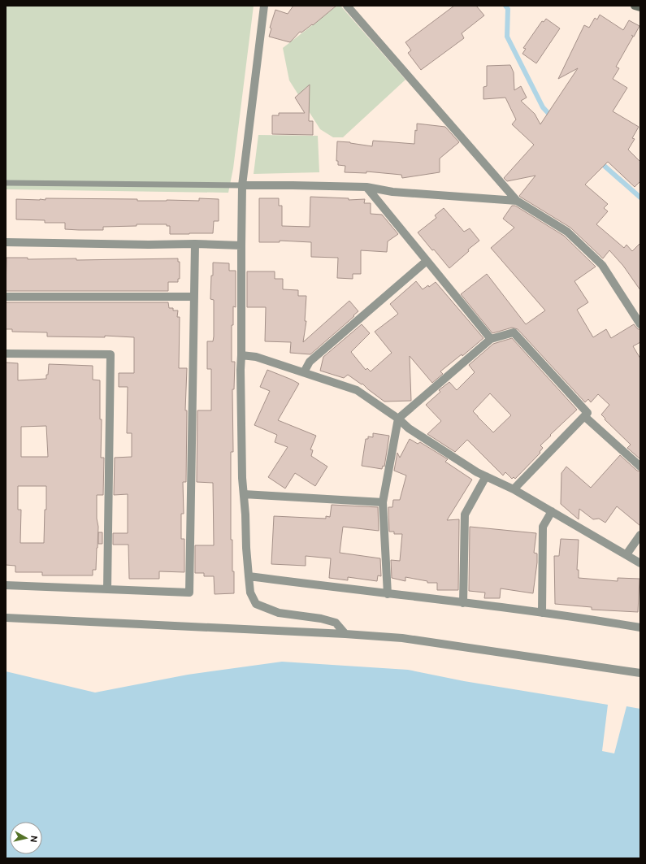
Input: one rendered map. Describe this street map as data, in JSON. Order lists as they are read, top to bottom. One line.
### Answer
{"north":"right"}
